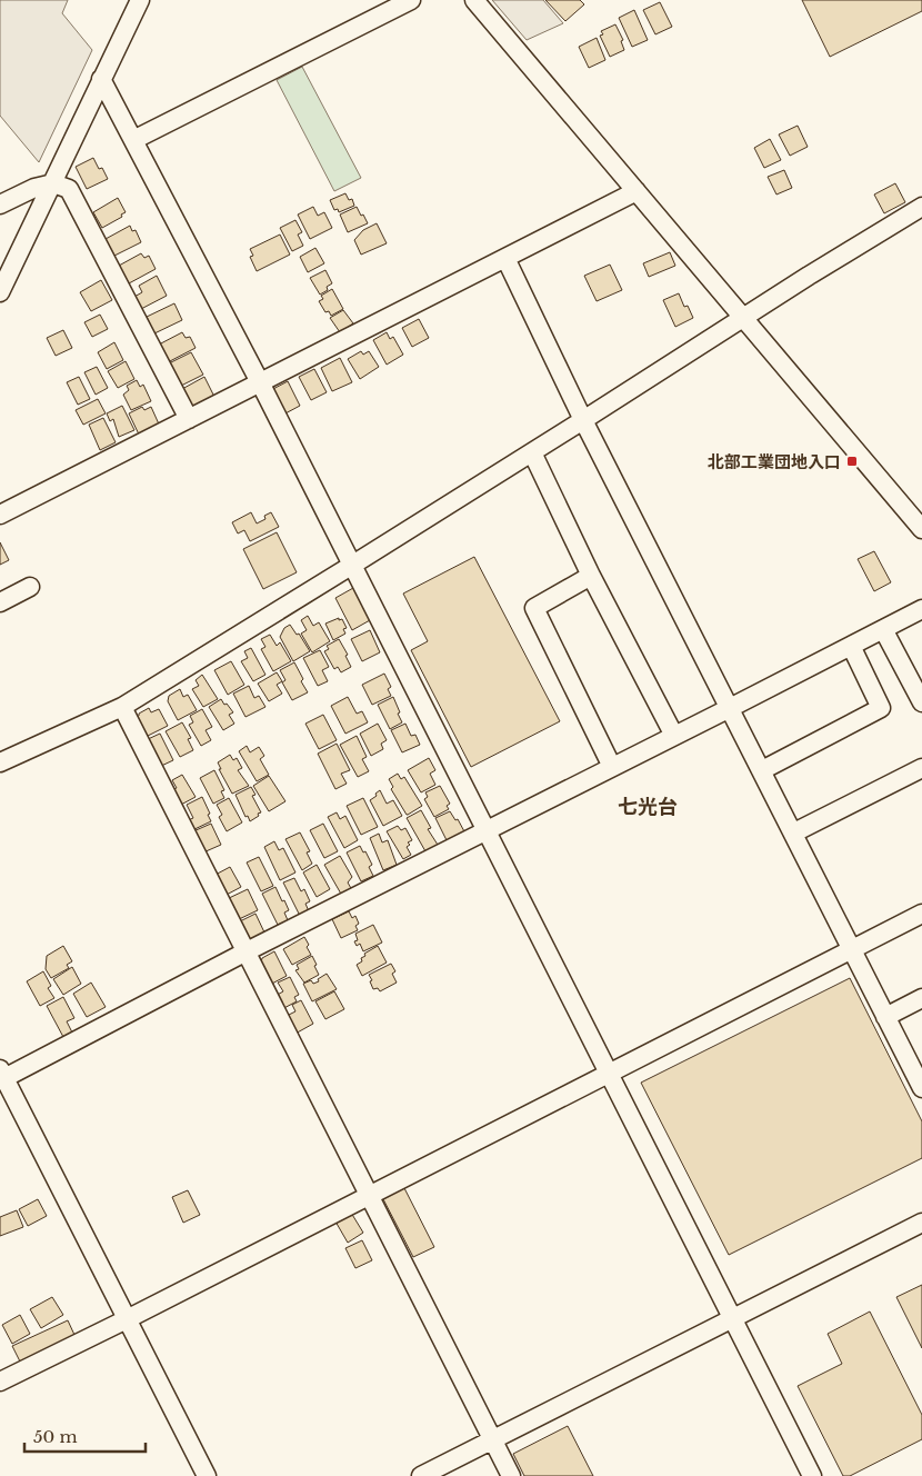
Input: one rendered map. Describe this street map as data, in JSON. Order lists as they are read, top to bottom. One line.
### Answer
{"districts":["七光台"],"places":{"transit":["北部工業団地入口"]},"scale_bar":"50 m"}
